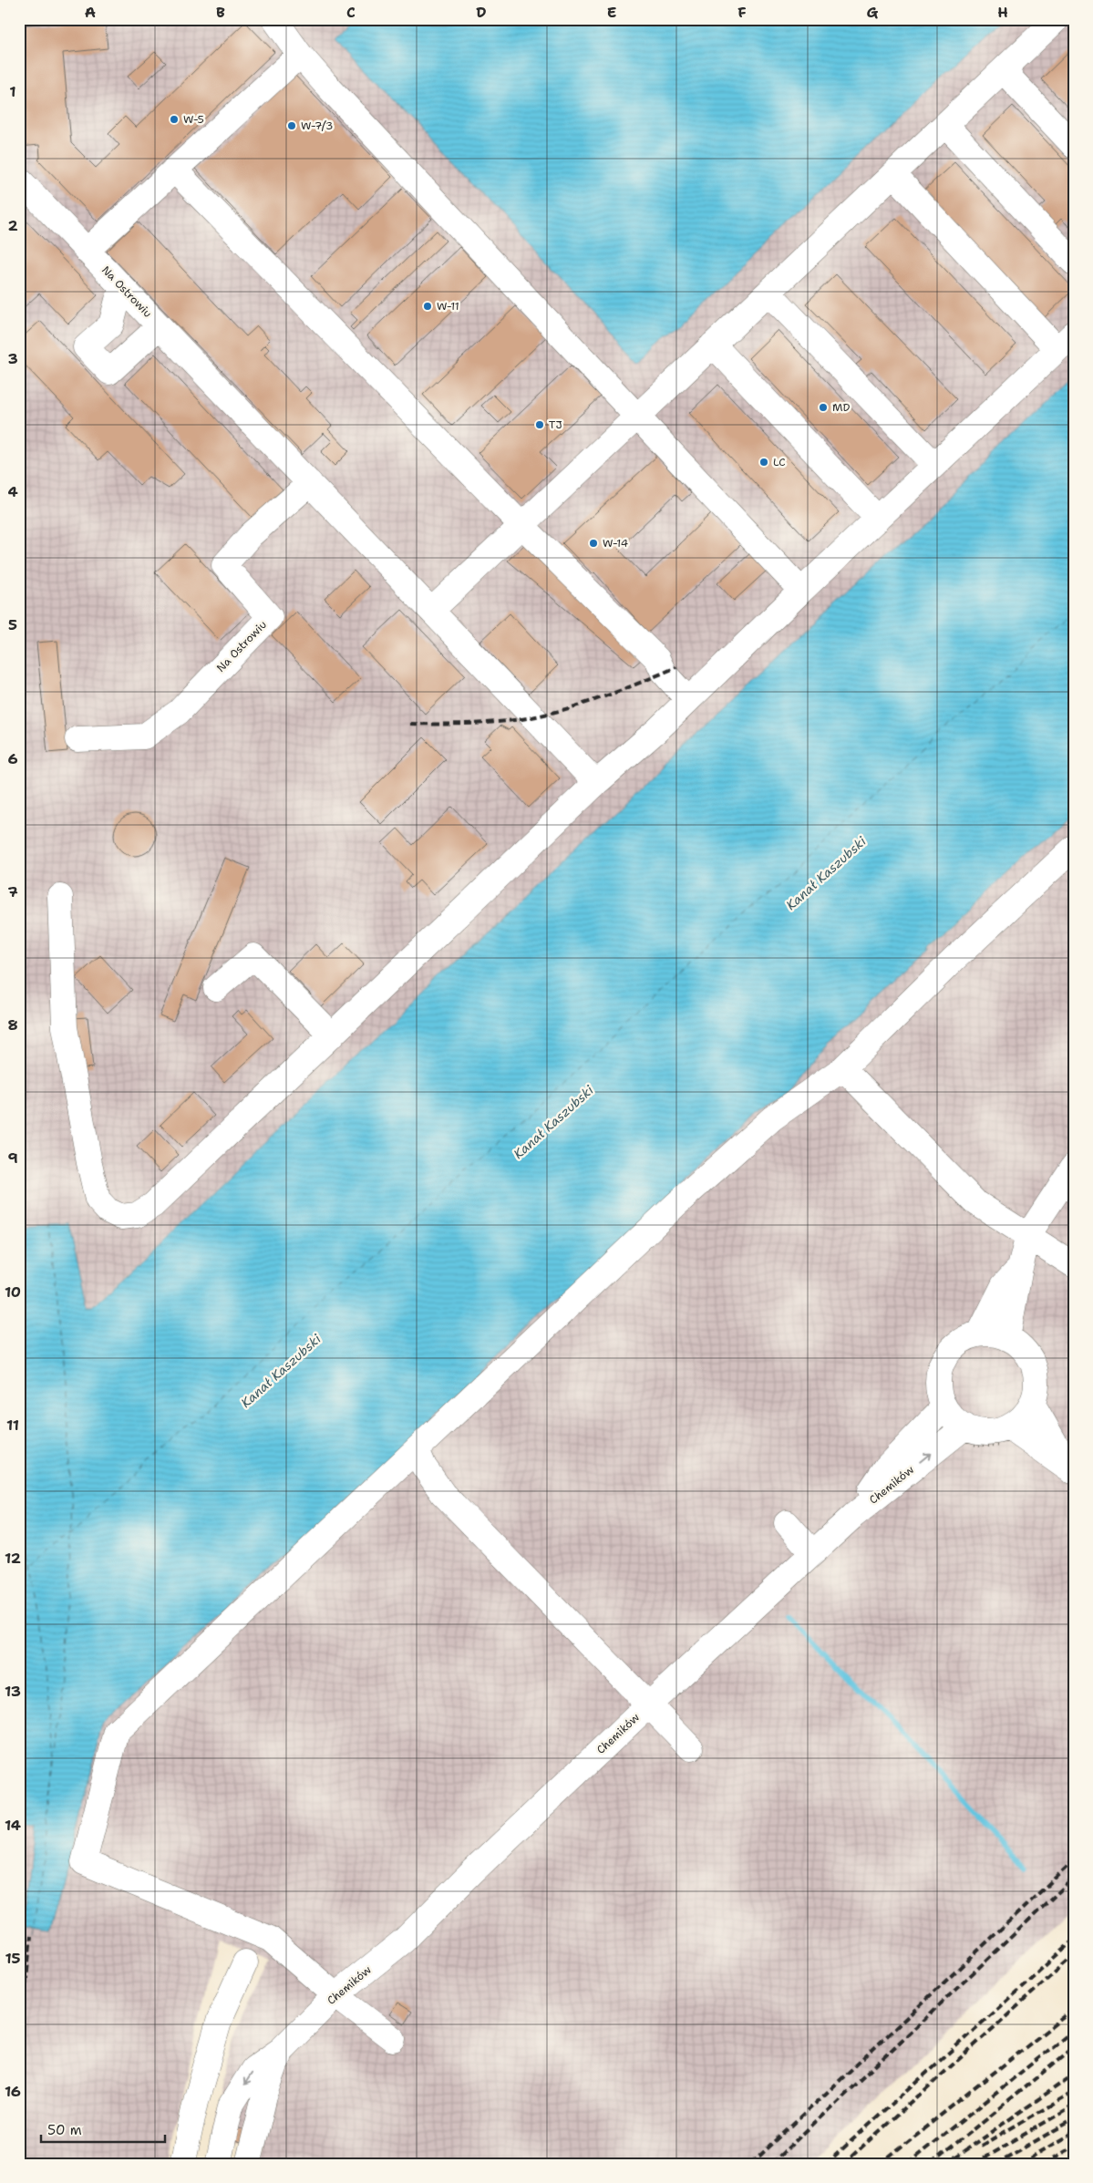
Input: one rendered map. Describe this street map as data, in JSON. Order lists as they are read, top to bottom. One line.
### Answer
{"streets":{"lane":["Na Ostrowiu","Chemików"]},"water":["Kanał Kaszubski"],"places":["W-5","W-7/3","W-11","MD","TJ","LC","W-14"],"scale_bar":"50 m","grid":{"columns":["A","B","C","D","E","F","G","H"],"rows":["1","2","3","4","5","6","7","8","9","10","11","12","13","14","15","16"]}}
